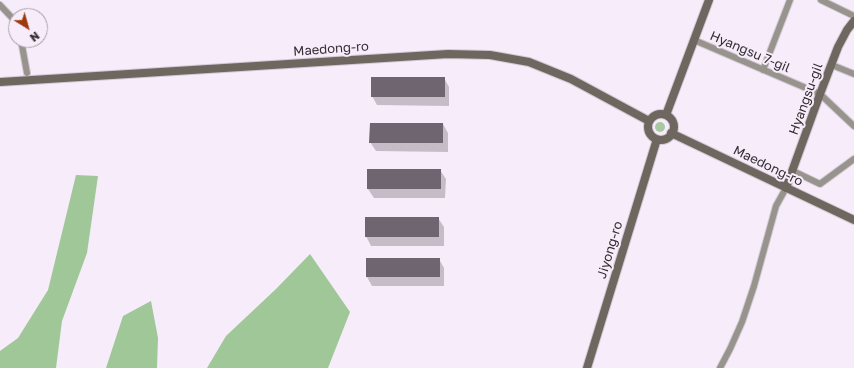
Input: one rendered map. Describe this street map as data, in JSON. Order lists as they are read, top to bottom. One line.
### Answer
{"streets":{"street":["Maedong-ro","Hyangsu 7-gil","Hyangsu-gil","Jiyong-ro"]},"crossings":[["Maedong-ro","Hyangsu-gil"],["Maedong-ro","Jiyong-ro"],["Hyangsu 7-gil","Hyangsu-gil"]],"north":"bottom right"}
